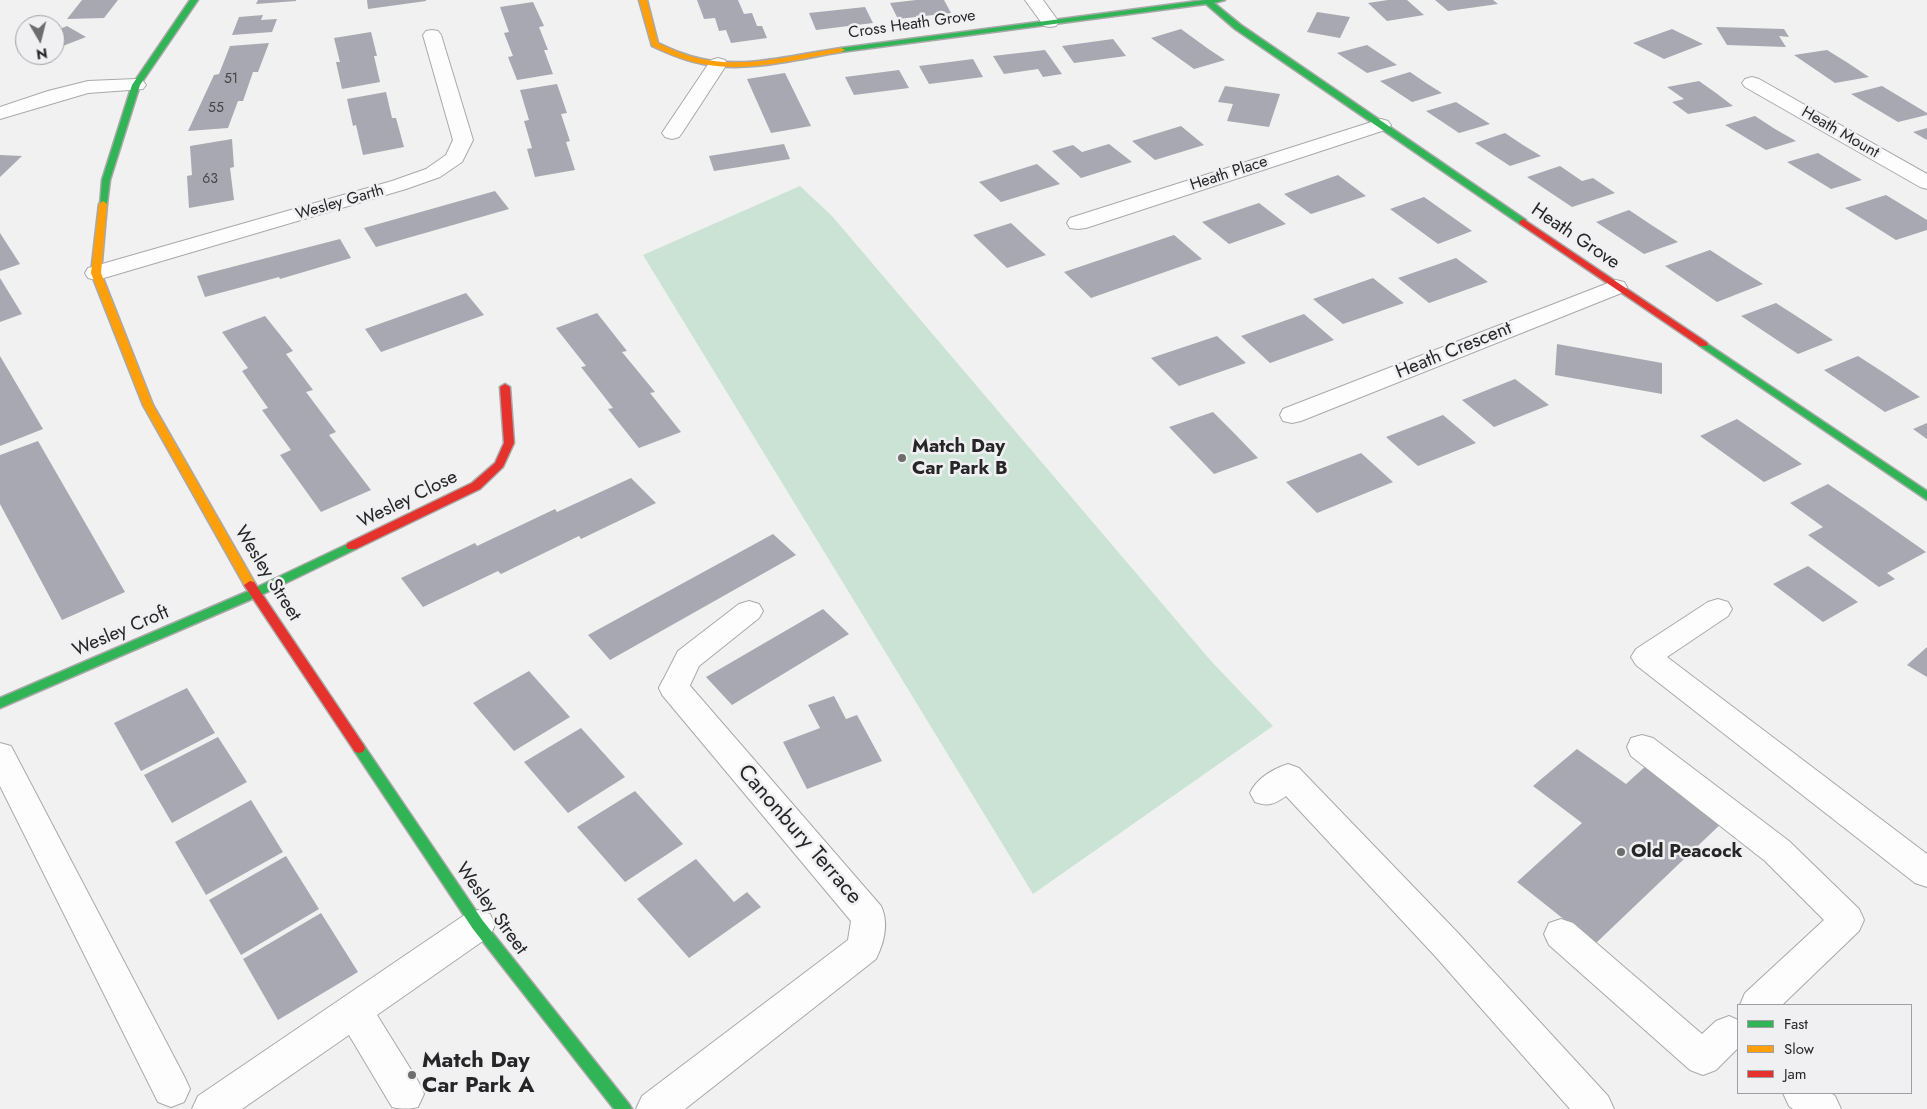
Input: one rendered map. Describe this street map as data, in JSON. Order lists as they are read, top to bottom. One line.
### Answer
{"streets":{"street":["Cross Heath Grove","Heath Mount","Heath Place","Wesley Garth","Heath Grove","Heath Crescent","Wesley Close","Wesley Street","Wesley Croft","Canonbury Terrace"]},"crossings":[["Cross Heath Grove","Heath Grove"],["Heath Place","Heath Grove"],["Wesley Garth","Wesley Street"],["Heath Grove","Heath Crescent"],["Wesley Close","Wesley Street"],["Wesley Close","Wesley Croft"],["Wesley Street","Wesley Croft"]],"places":["Match Day Car Park B","Old Peacock","Match Day Car Park A"],"house_numbers":["51","55","63"],"legend":["Fast","Slow","Jam"],"north":"bottom"}
